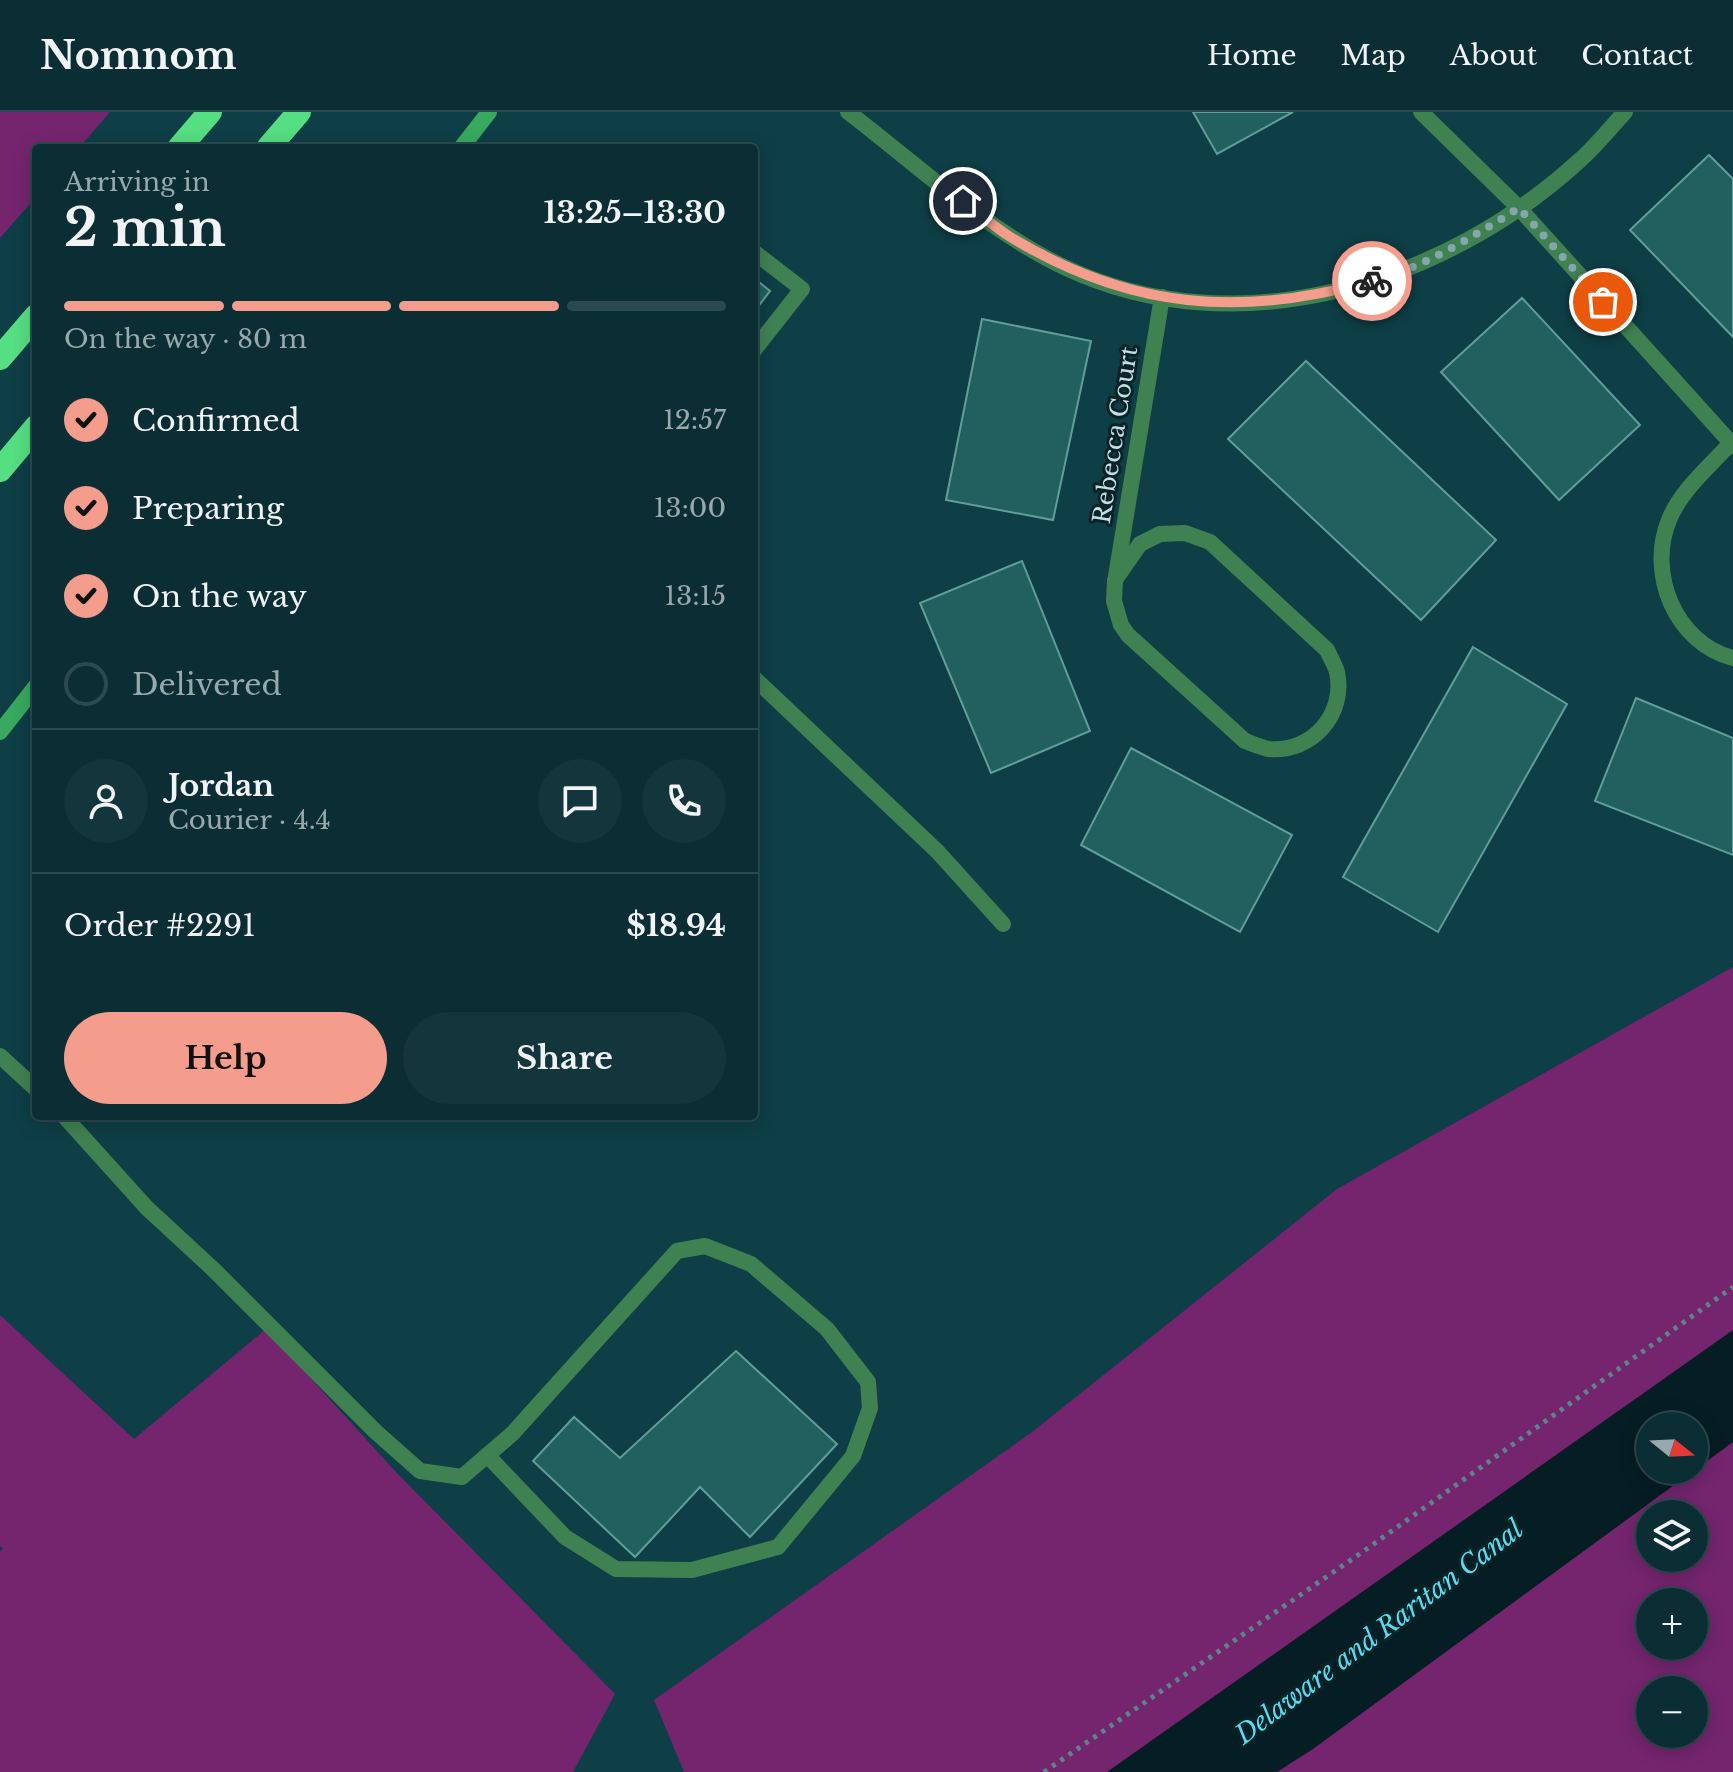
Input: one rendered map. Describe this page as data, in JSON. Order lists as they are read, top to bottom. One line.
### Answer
{"streets":{"street":["Rebecca Court"]},"water":["Delaware and Raritan Canal"],"north":"right","page":{"header":"Nomnom","nav":["Home","Map","About","Contact"],"heading":["2 min","Arriving in","13:25–13:30"],"panel":["Jordan","Courier · 4.4","Order #2291","$18.94"],"bar":"On the way · 80 m","list":[["Confirmed","12:57"],["Preparing","13:00"],["On the way","13:15"],"Delivered"],"buttons":["Help","Share"],"map_buttons":["+","−"]}}
